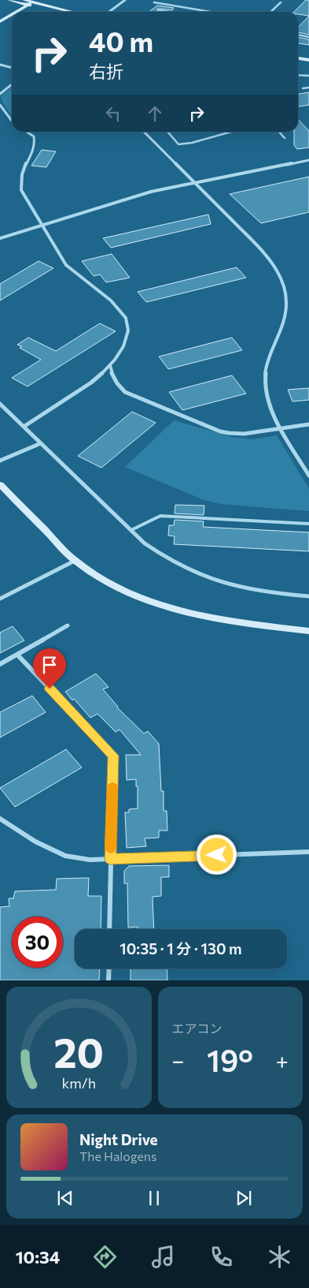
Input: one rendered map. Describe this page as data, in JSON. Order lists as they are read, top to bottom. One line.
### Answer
{"page":{"turn":["40 m","右折"],"limit":"30","trip":"10:35 · 1 分 · 130 m","tile":"エアコン","heat":["−","19°","+"],"song":["Night Drive","The Halogens"],"tabs":"10:34","gauge":["20","km/h"]}}
